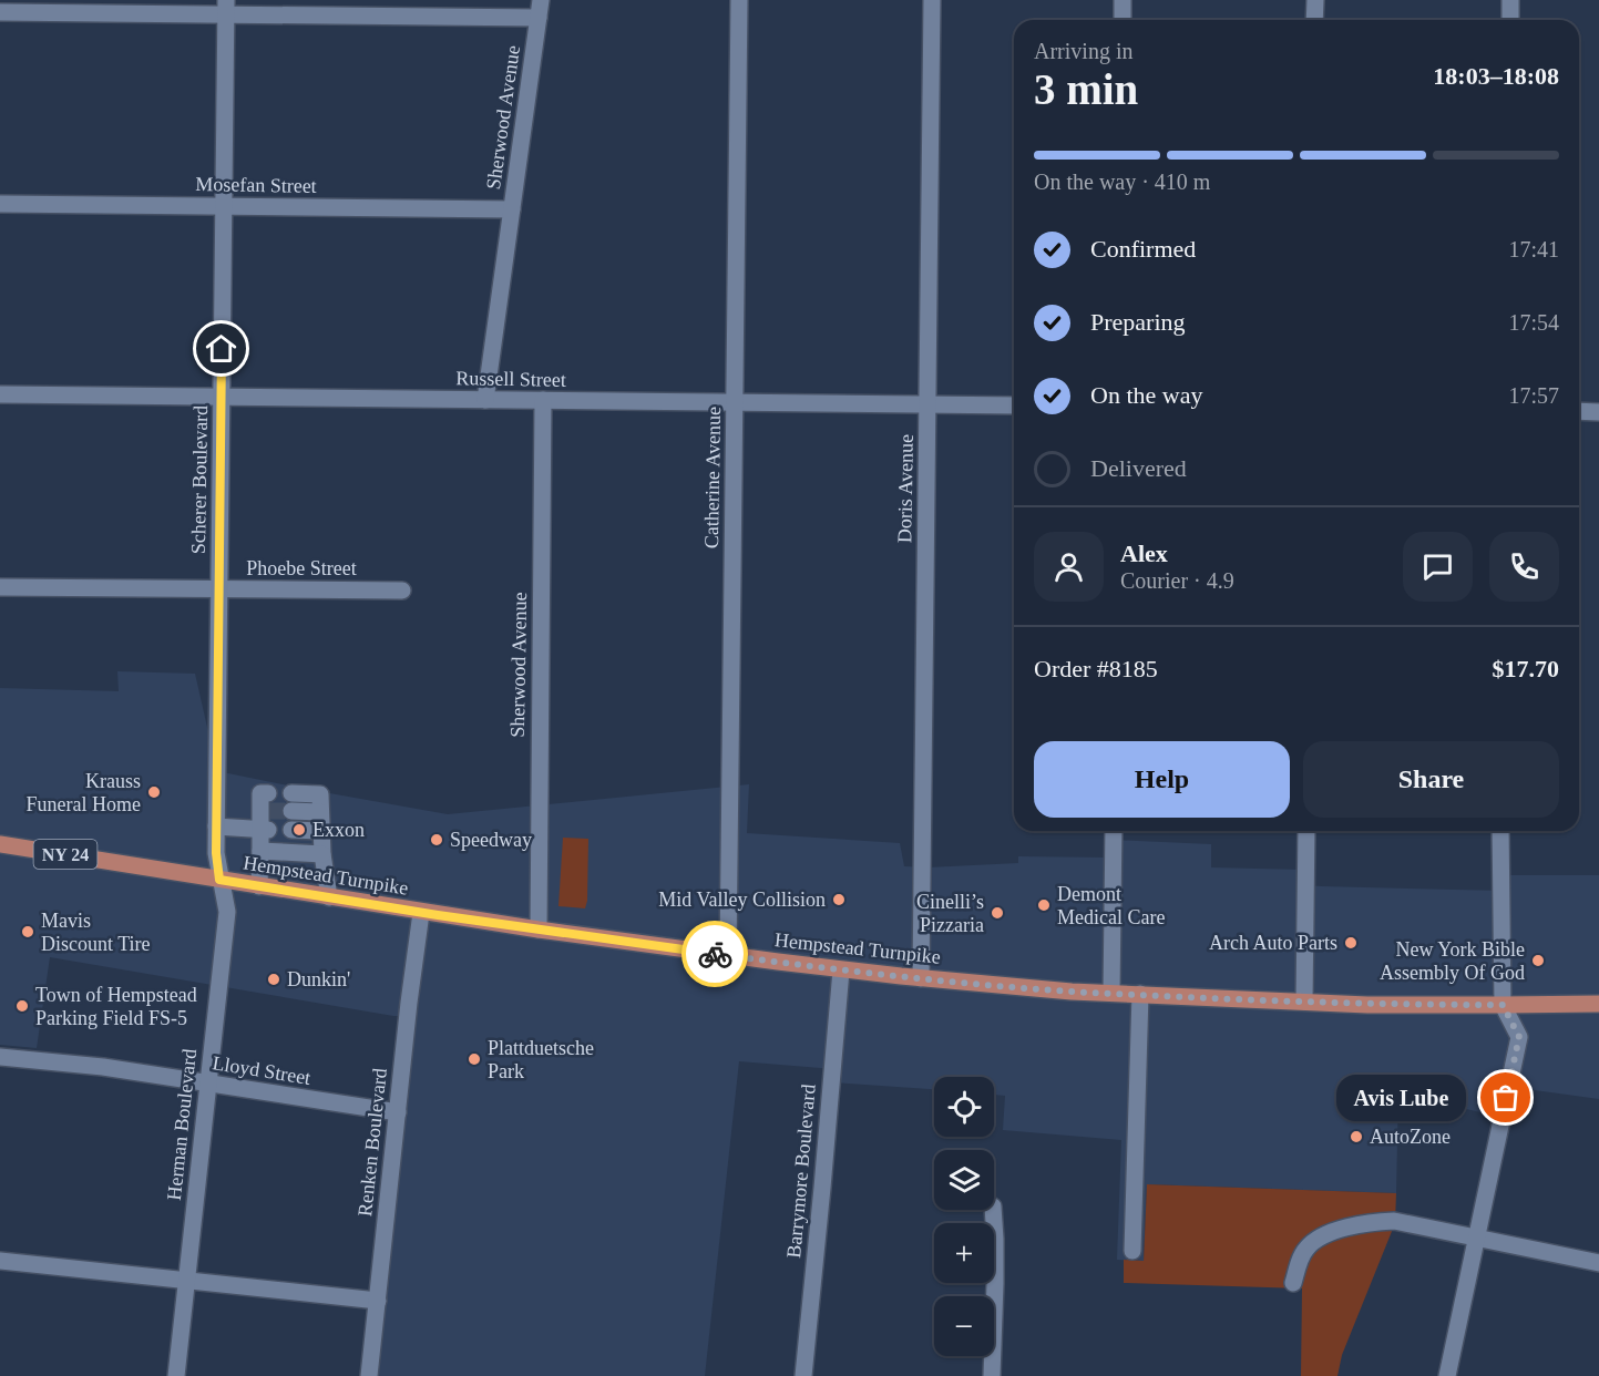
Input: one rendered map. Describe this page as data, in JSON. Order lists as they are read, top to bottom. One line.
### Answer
{"streets":{"main road":["NY 24","Hempstead Turnpike"],"street":["Sherwood Avenue","Mosefan Street","Russell Street","Catherine Avenue","Scherer Boulevard","Doris Avenue","Phoebe Street","Lloyd Street","Herman Boulevard","Renken Boulevard","Barrymore Boulevard"]},"crossings":[["Sherwood Avenue","Mosefan Street"],["Sherwood Avenue","Russell Street"],["Sherwood Avenue","Hempstead Turnpike"],["Mosefan Street","Scherer Boulevard"],["Russell Street","Catherine Avenue"],["Russell Street","Scherer Boulevard"],["Russell Street","Doris Avenue"],["Catherine Avenue","Hempstead Turnpike"],["Scherer Boulevard","Phoebe Street"],["Scherer Boulevard","Hempstead Turnpike"],["Scherer Boulevard","Herman Boulevard"],["Doris Avenue","Hempstead Turnpike"],["Hempstead Turnpike","Herman Boulevard"],["Hempstead Turnpike","Renken Boulevard"],["Hempstead Turnpike","Barrymore Boulevard"],["Lloyd Street","Herman Boulevard"],["Lloyd Street","Renken Boulevard"]],"places":["Krauss Funeral Home","Exxon","Speedway","Mid Valley Collision","Demont Medical Care","Cinelli’s Pizzaria","Mavis Discount Tire","Arch Auto Parts","New York Bible Assembly Of God","Dunkin'","Town of Hempstead Parking Field FS-5","Plattduetsche Park","Avis Lube","AutoZone"],"page":{"heading":["3 min","Arriving in","18:03–18:08"],"panel":["Alex","Courier · 4.9","Order #8185","$17.70"],"bar":"On the way · 410 m","list":[["Confirmed","17:41"],["Preparing","17:54"],["On the way","17:57"],"Delivered"],"buttons":["Help","Share"],"bubble":"Avis Lube","map_buttons":["+","−"]}}
